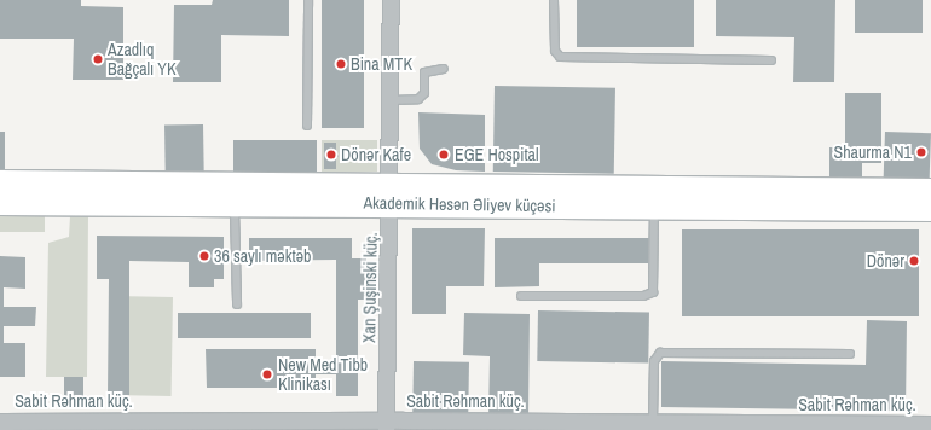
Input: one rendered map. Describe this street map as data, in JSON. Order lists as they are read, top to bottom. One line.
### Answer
{"streets":{"main road":["Akademik Həsən Əliyev küçəsi"],"street":["Xan Şuşinski küç.","Sabit Rəhman küç."]},"crossings":[["Akademik Həsən Əliyev küçəsi","Xan Şuşinski küç."],["Xan Şuşinski küç.","Sabit Rəhman küç."]],"places":["Azadlıq Bağçalı YK","Bina MTK","Shaurma N1","Dönər Kafe","EGE Hospital","36 saylı məktəb","Dönər","New Med Tibb Klinikası"]}
